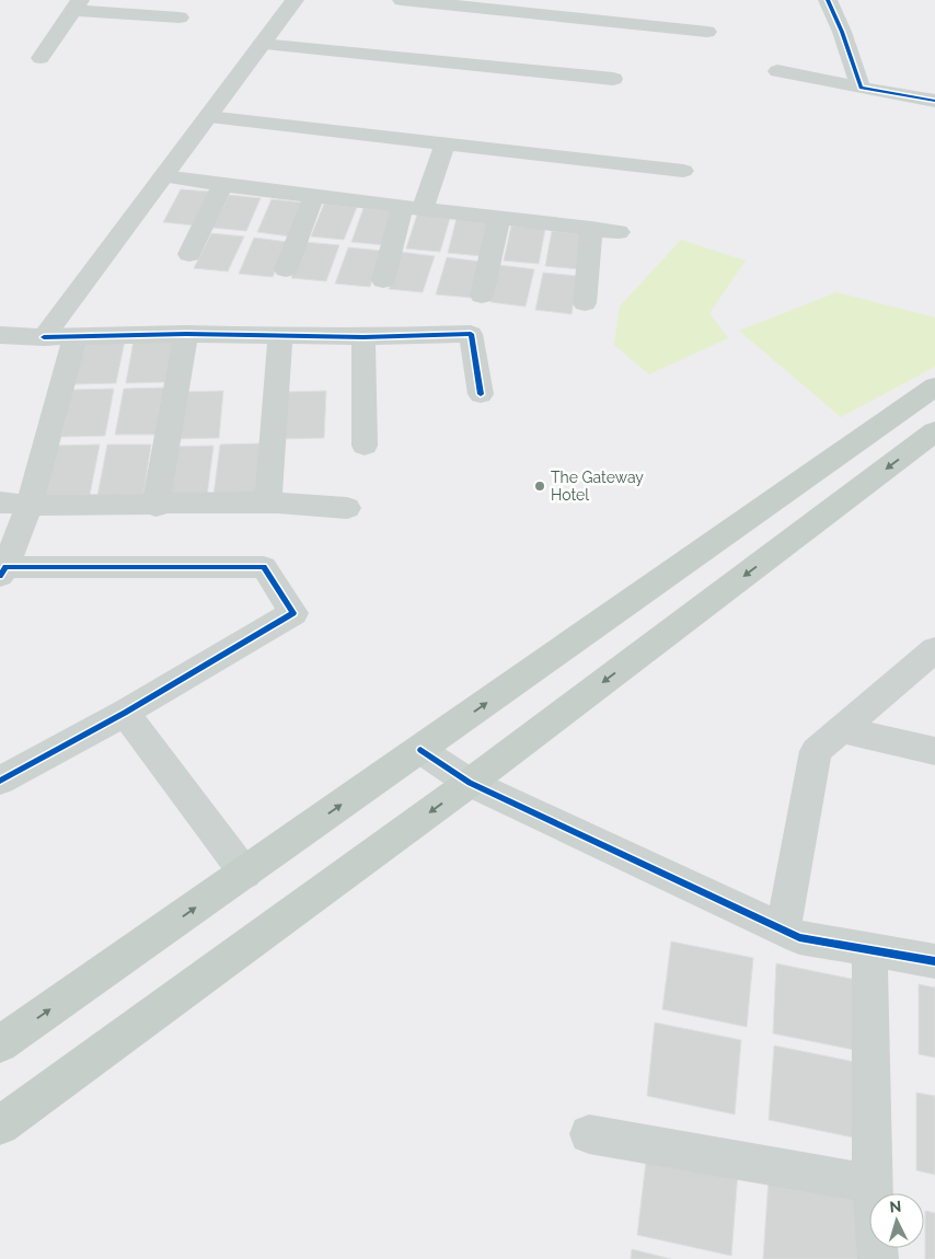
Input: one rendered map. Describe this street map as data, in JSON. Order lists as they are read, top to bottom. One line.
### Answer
{"places":["The Gateway Hotel"],"north":"top"}
